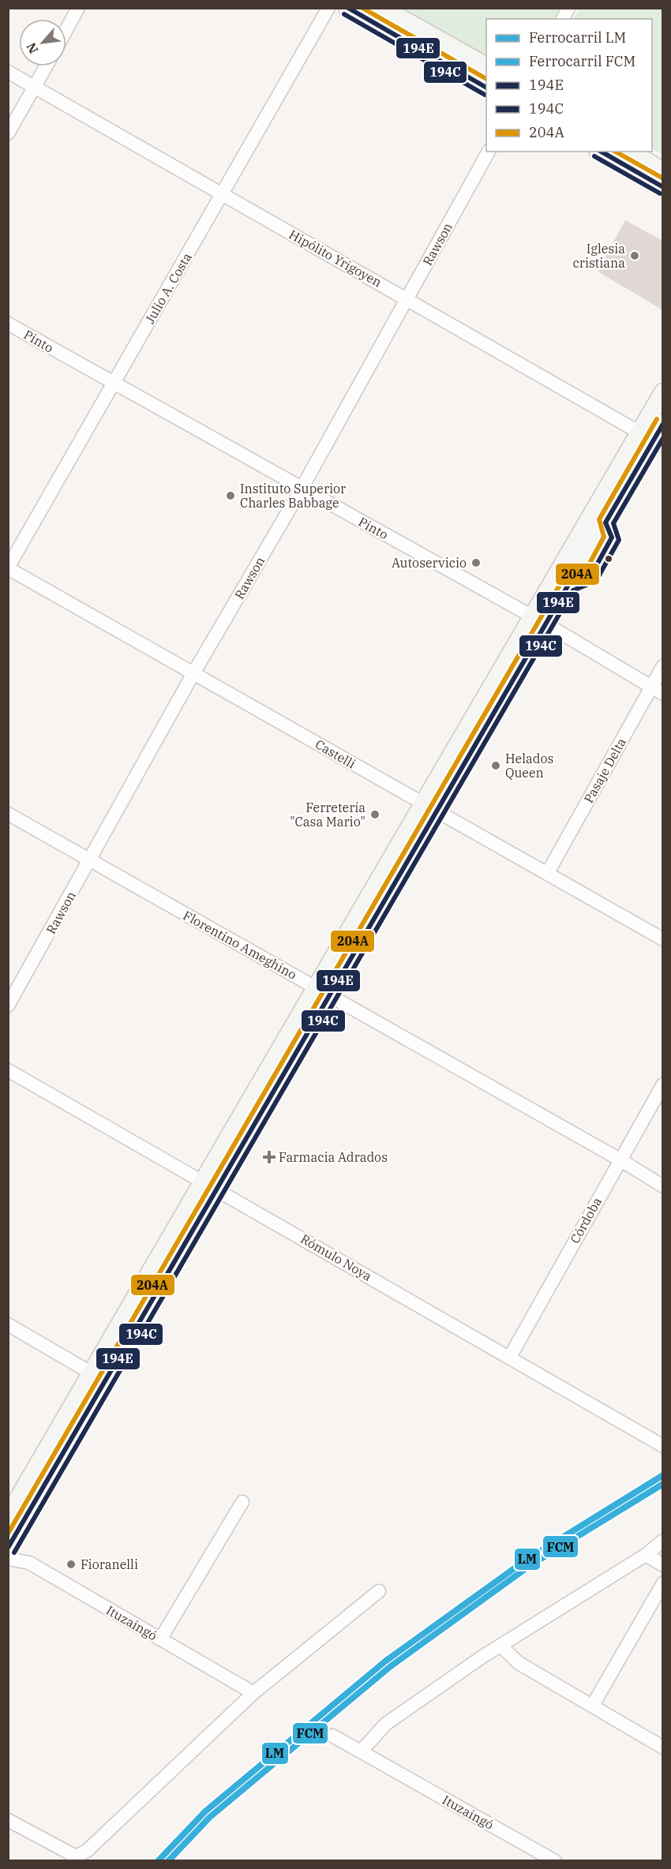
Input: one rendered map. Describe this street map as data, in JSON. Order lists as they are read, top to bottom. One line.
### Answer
{"streets":{"street":["Rawson","Hipólito Yrigoyen","Julio A. Costa","Pinto","Castelli","Pasaje Delta","Florentino Ameghino","Córdoba","Rómulo Noya","Ituzaingó"]},"crossings":[["Rawson","Hipólito Yrigoyen"],["Rawson","Pinto"],["Rawson","Castelli"],["Rawson","Florentino Ameghino"],["Hipólito Yrigoyen","Julio A. Costa"],["Julio A. Costa","Pinto"],["Julio A. Costa","Castelli"],["Pinto","Pasaje Delta"],["Castelli","Pasaje Delta"],["Florentino Ameghino","Córdoba"],["Córdoba","Rómulo Noya"]],"places":{"other":["Iglesia cristiana","Instituto Superior Charles Babbage","Autoservicio","Helados Queen","Ferretería \"Casa Mario\"","Fioranelli"],"health":["Farmacia Adrados"]},"lines":["transit line 194E","transit line 204A","transit line 194C","rail line LM","rail line FCM"],"legend":["Ferrocarril LM","Ferrocarril FCM","194E","194C","204A"],"north":"bottom left"}
